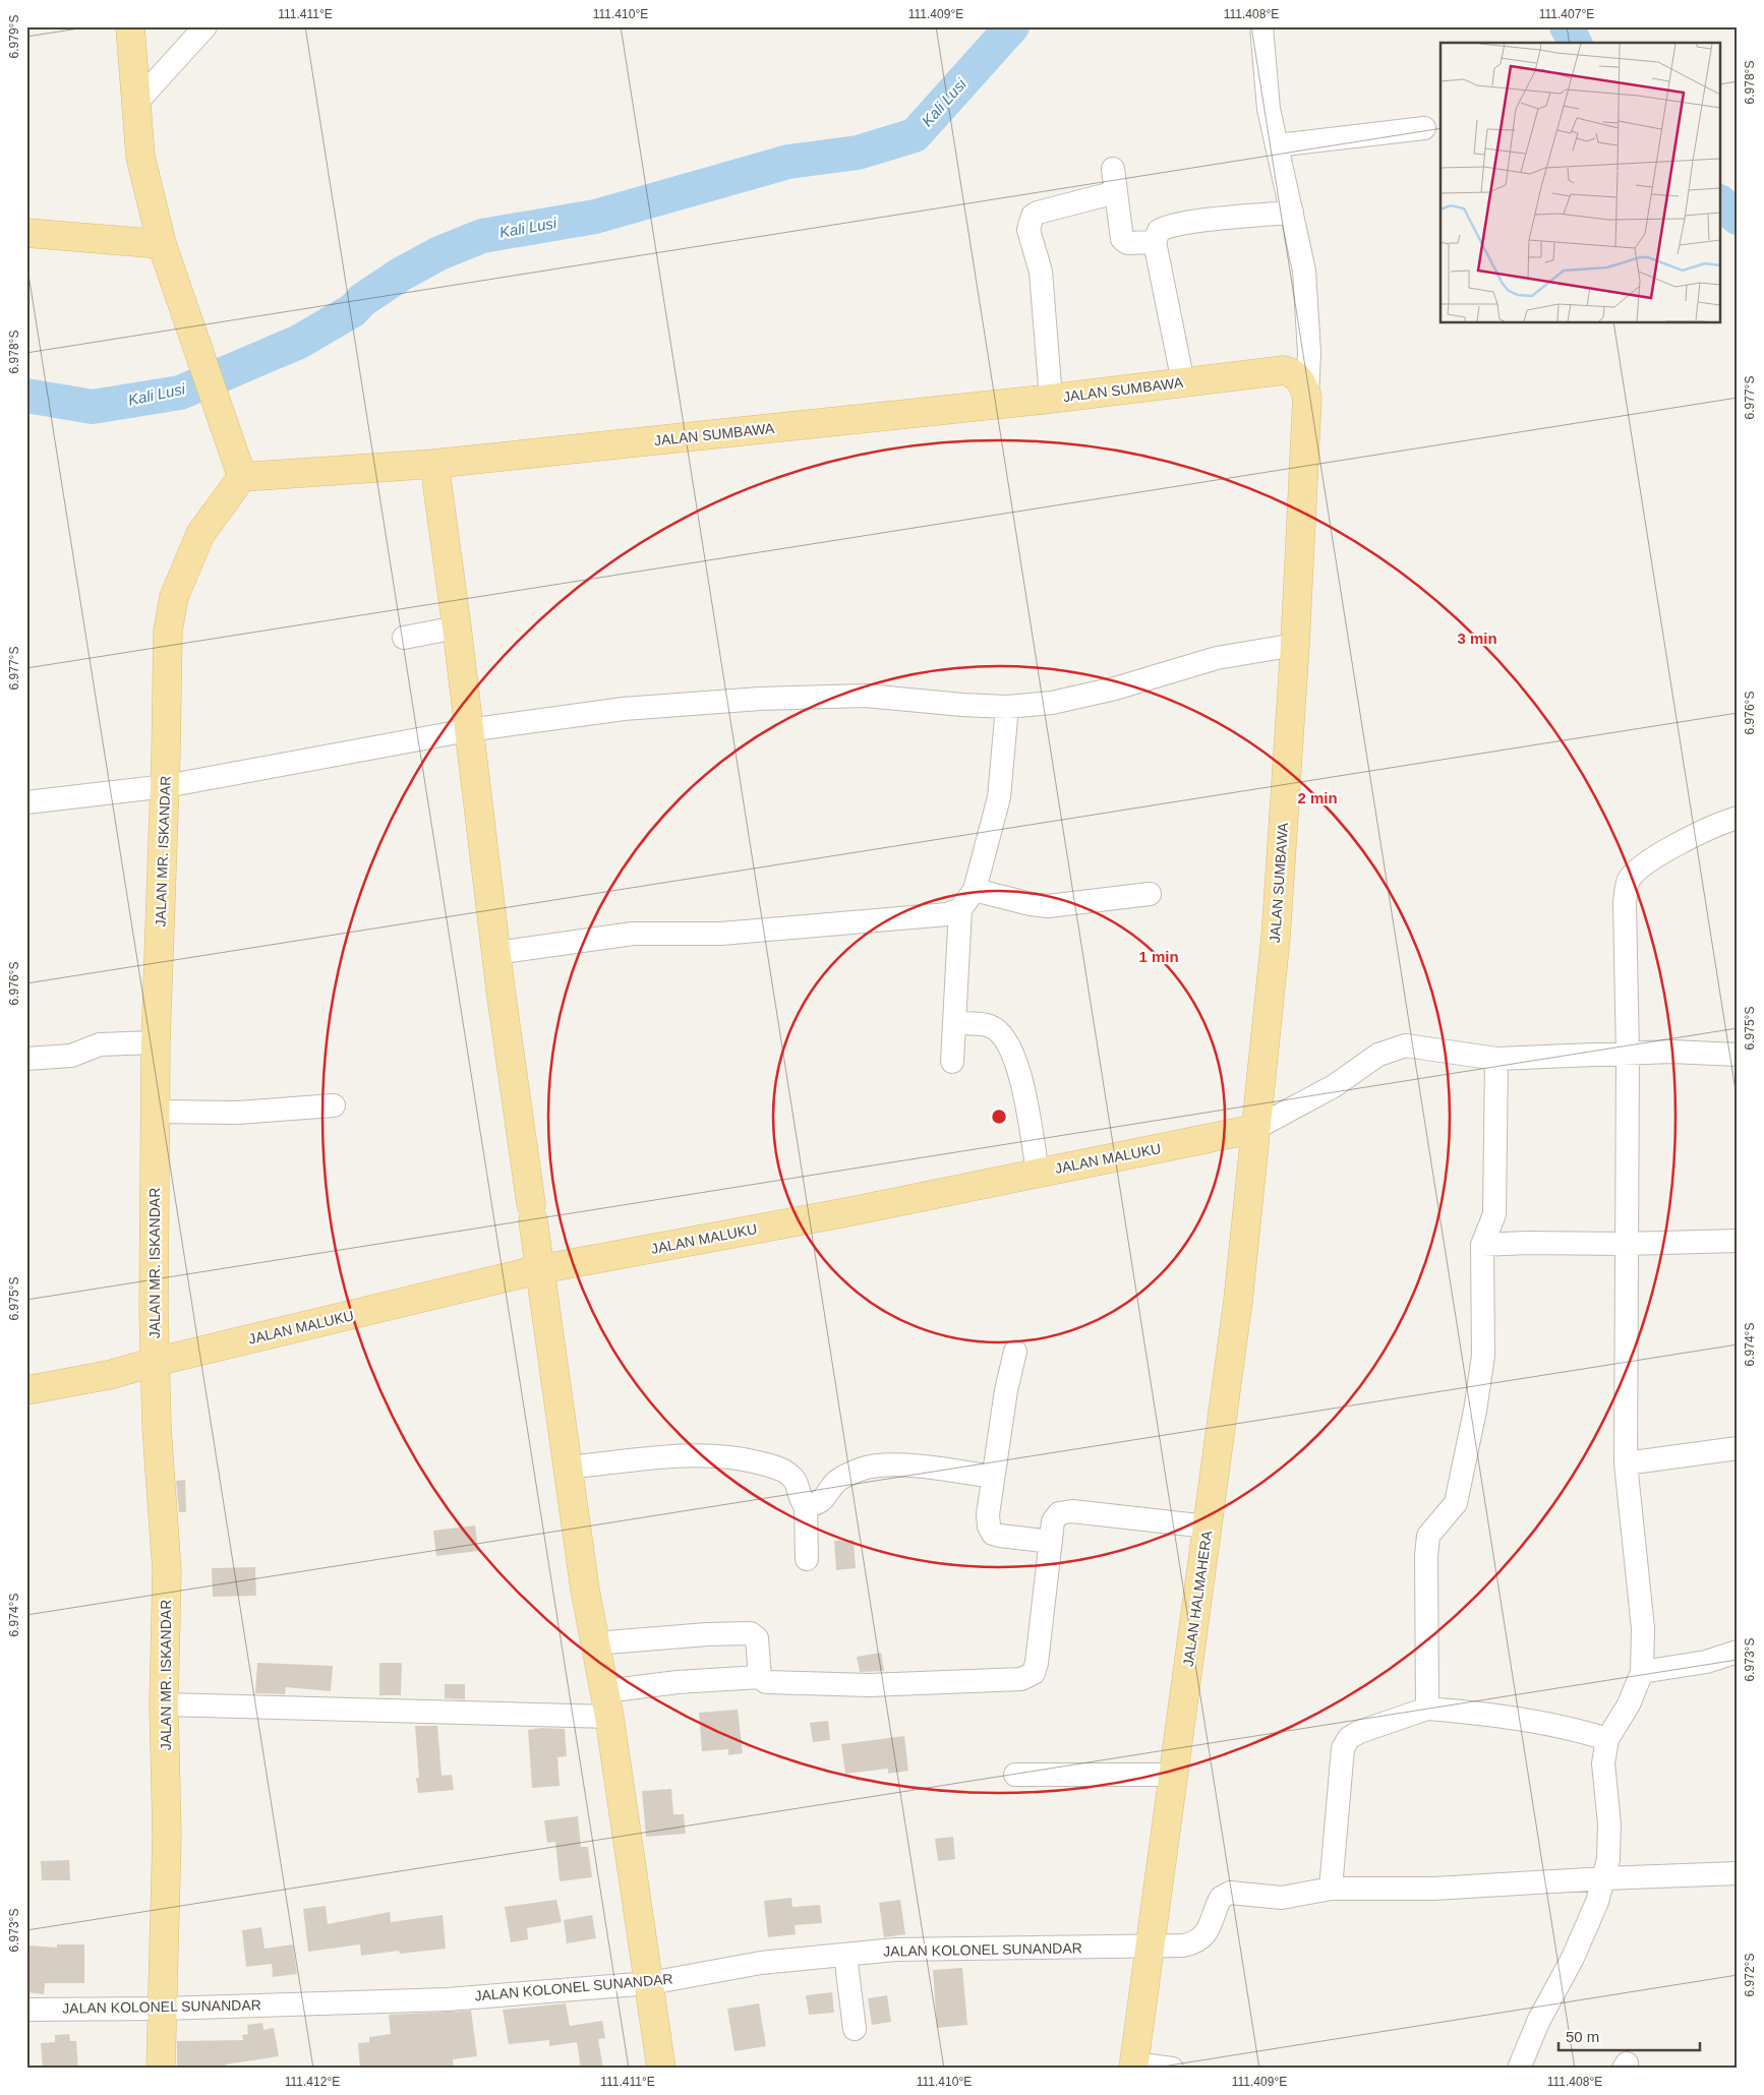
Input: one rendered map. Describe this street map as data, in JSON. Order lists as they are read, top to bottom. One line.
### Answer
{"streets":{"main road":["JALAN SUMBAWA","JALAN MR. ISKANDAR","JALAN MALUKU","JALAN HALMAHERA"],"street":["JALAN KOLONEL SUNANDAR"]},"crossings":[["JALAN SUMBAWA","JALAN MR. ISKANDAR"],["JALAN SUMBAWA","JALAN MALUKU"],["JALAN SUMBAWA","JALAN HALMAHERA"],["JALAN MR. ISKANDAR","JALAN MALUKU"],["JALAN MR. ISKANDAR","JALAN KOLONEL SUNANDAR"],["JALAN MALUKU","JALAN HALMAHERA"],["JALAN HALMAHERA","JALAN KOLONEL SUNANDAR"]],"water":["Kali Lusi"],"scale_bar":"50 m","coordinates":["111.411°E","111.410°E","111.409°E","111.408°E","111.407°E","6.979°S","6.978°S","6.977°S","6.976°S","6.975°S","6.974°S","6.973°S","6.972°S","111.412°E"],"rings":["3 min","2 min","1 min"]}
